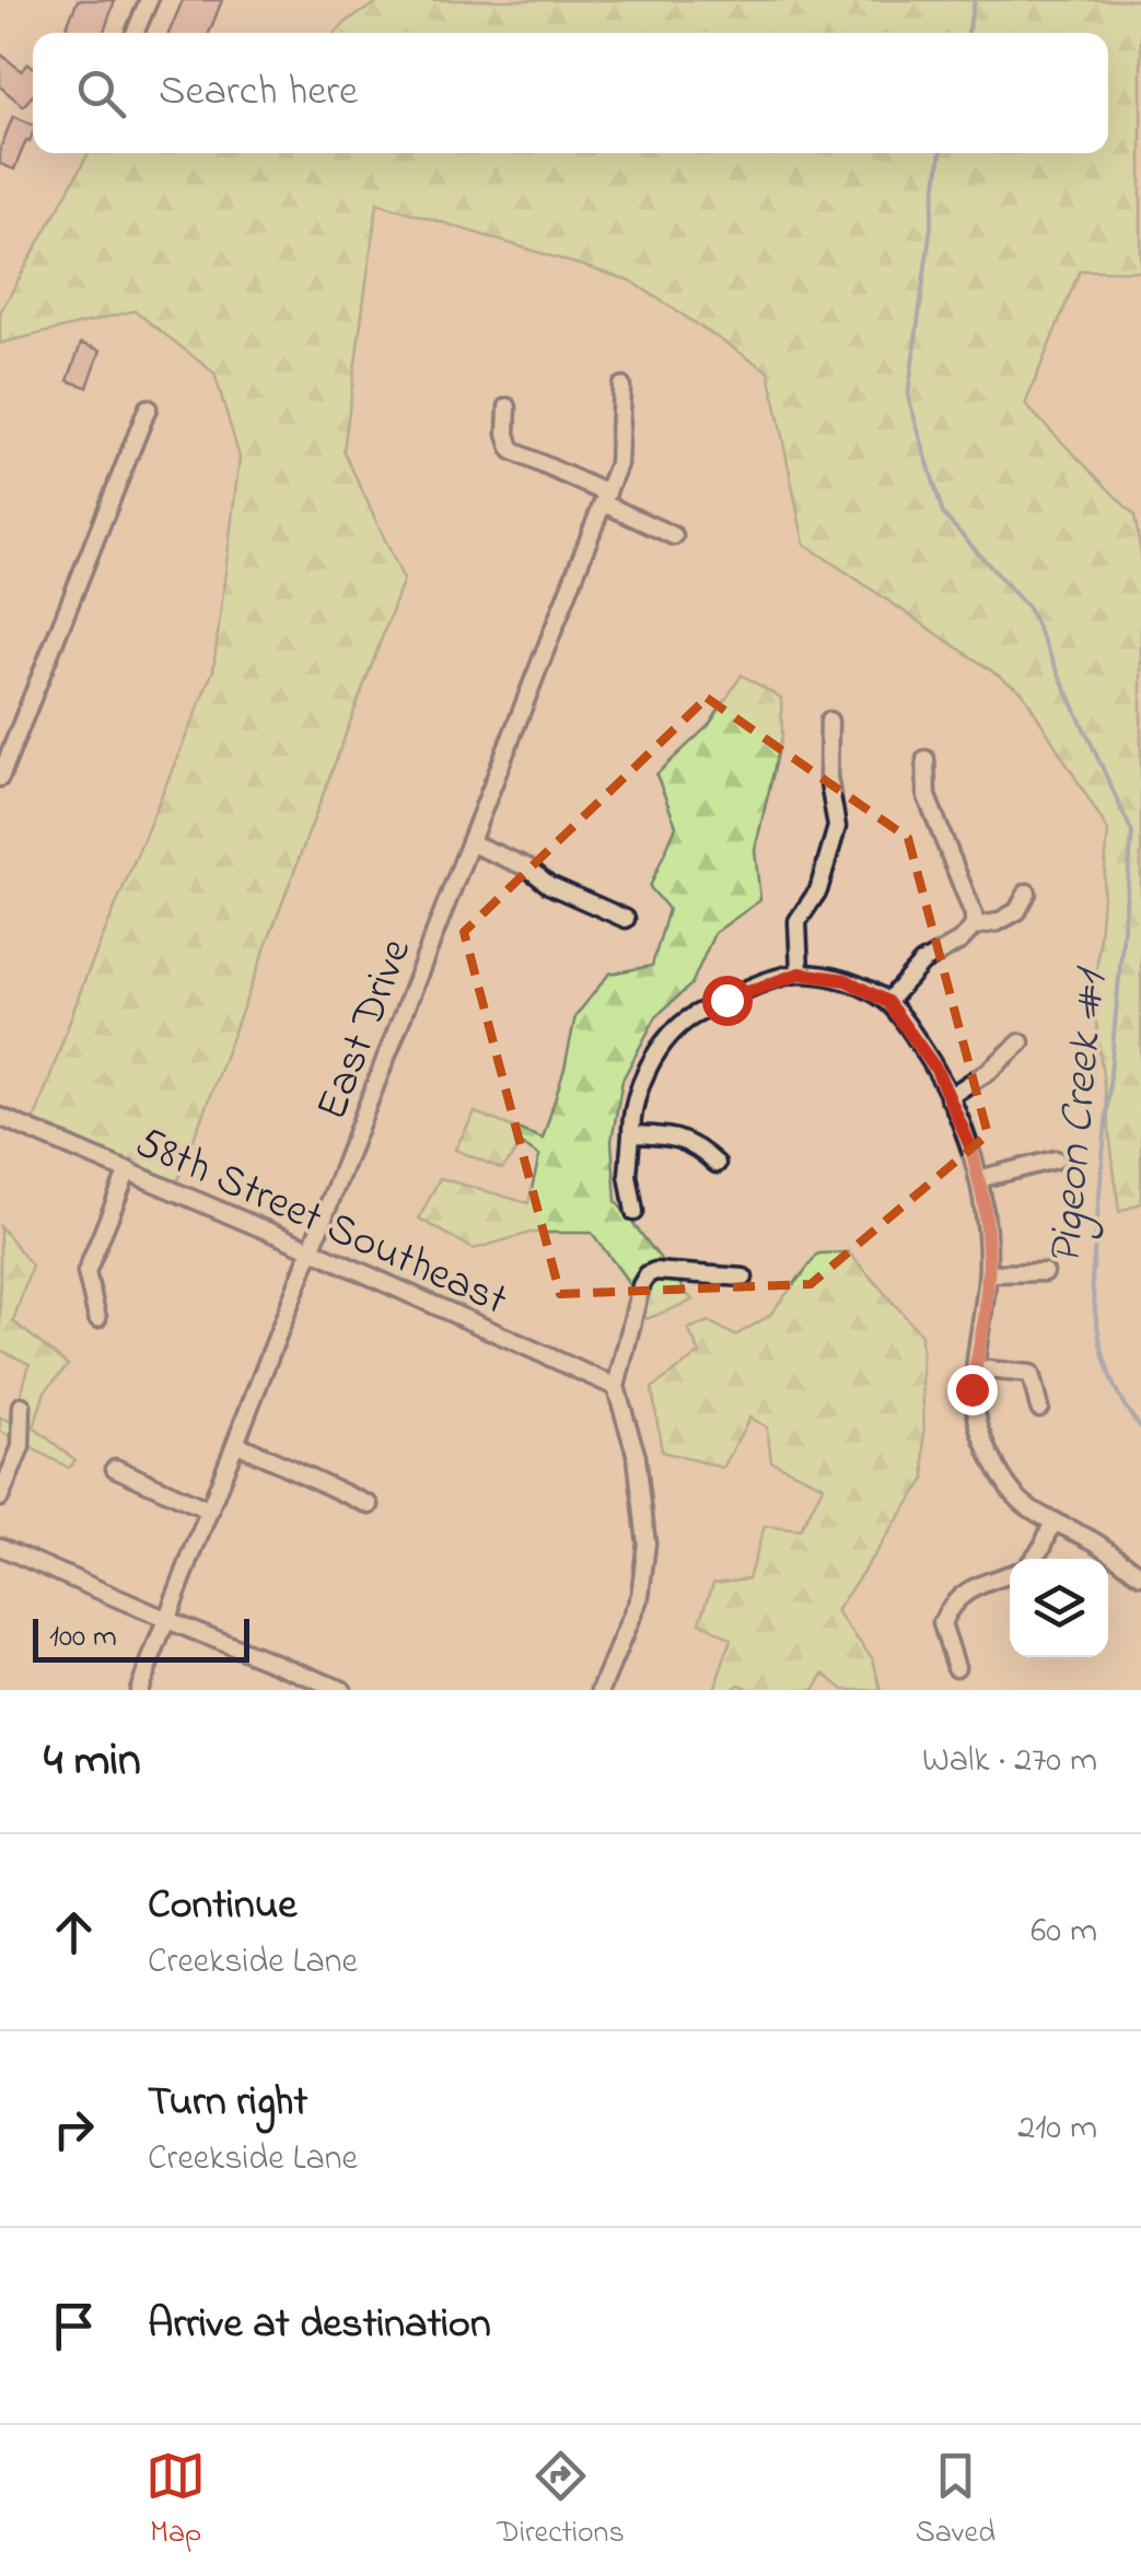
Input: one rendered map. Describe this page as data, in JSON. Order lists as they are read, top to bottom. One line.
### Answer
{"streets":{"street":["East Drive","58th Street Southeast"]},"crossings":[["East Drive","58th Street Southeast"]],"water":["Pigeon Creek #1"],"scale_bar":"100 m","page":{"search":"Search here","scale":"100 m","heading":["4 min","Walk · 270 m"],"list":[["Continue","Creekside Lane","60 m"],["Turn right","Creekside Lane","210 m"],"Arrive at destination"],"nav":["Map","Directions","Saved"]}}
